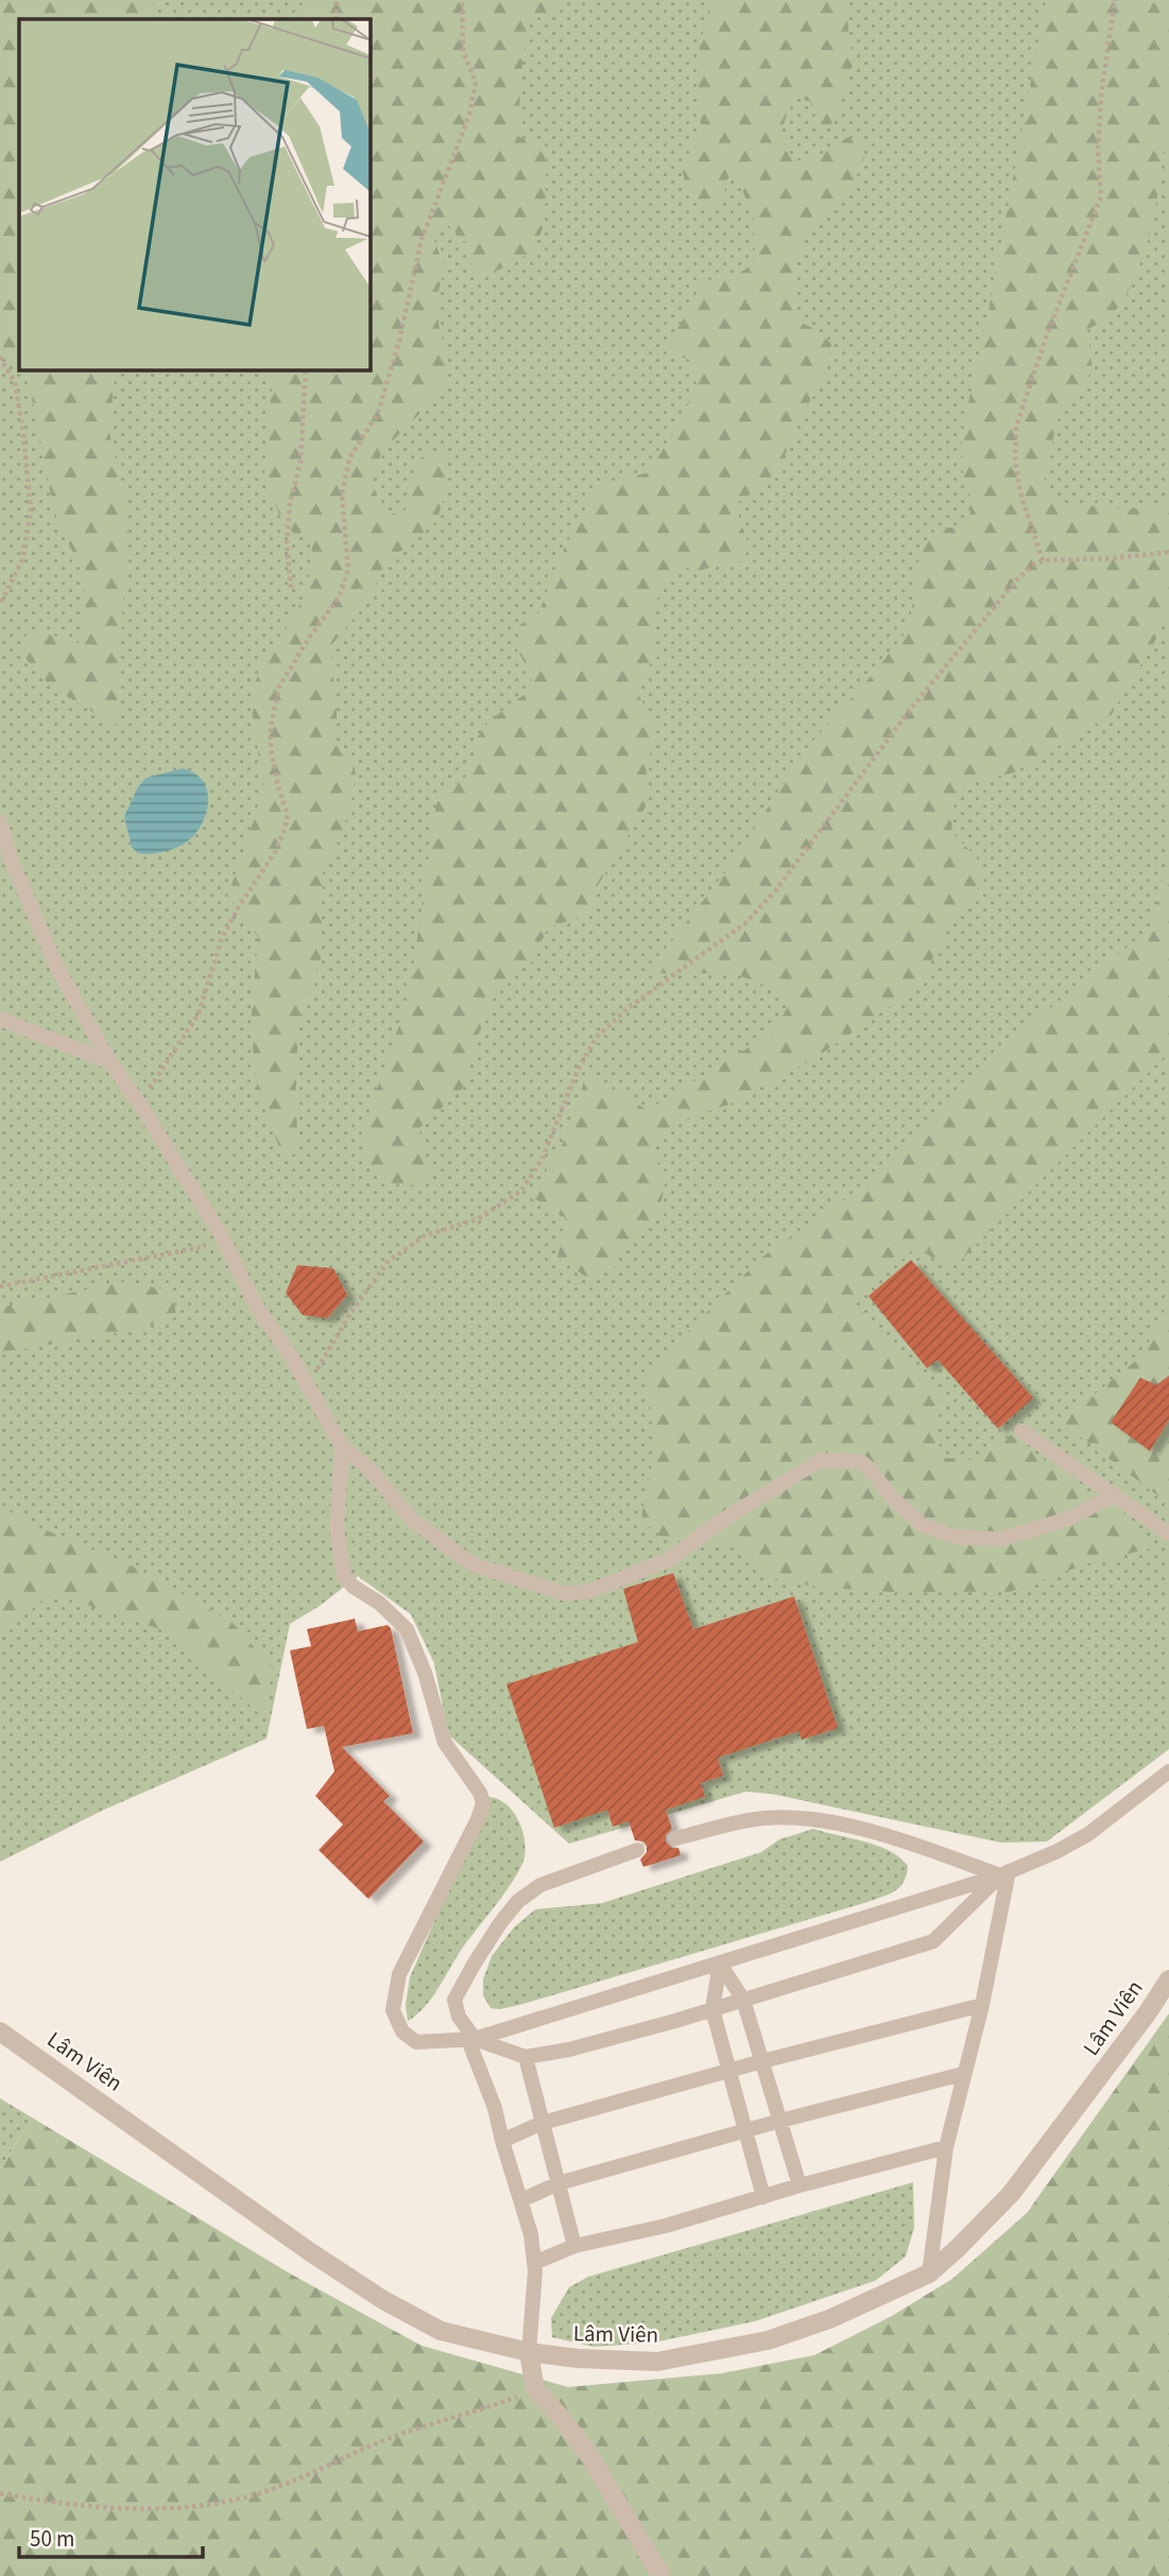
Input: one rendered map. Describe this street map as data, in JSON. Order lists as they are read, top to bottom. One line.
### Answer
{"streets":{"street":["Lâm Viên"]},"scale_bar":"50 m"}
